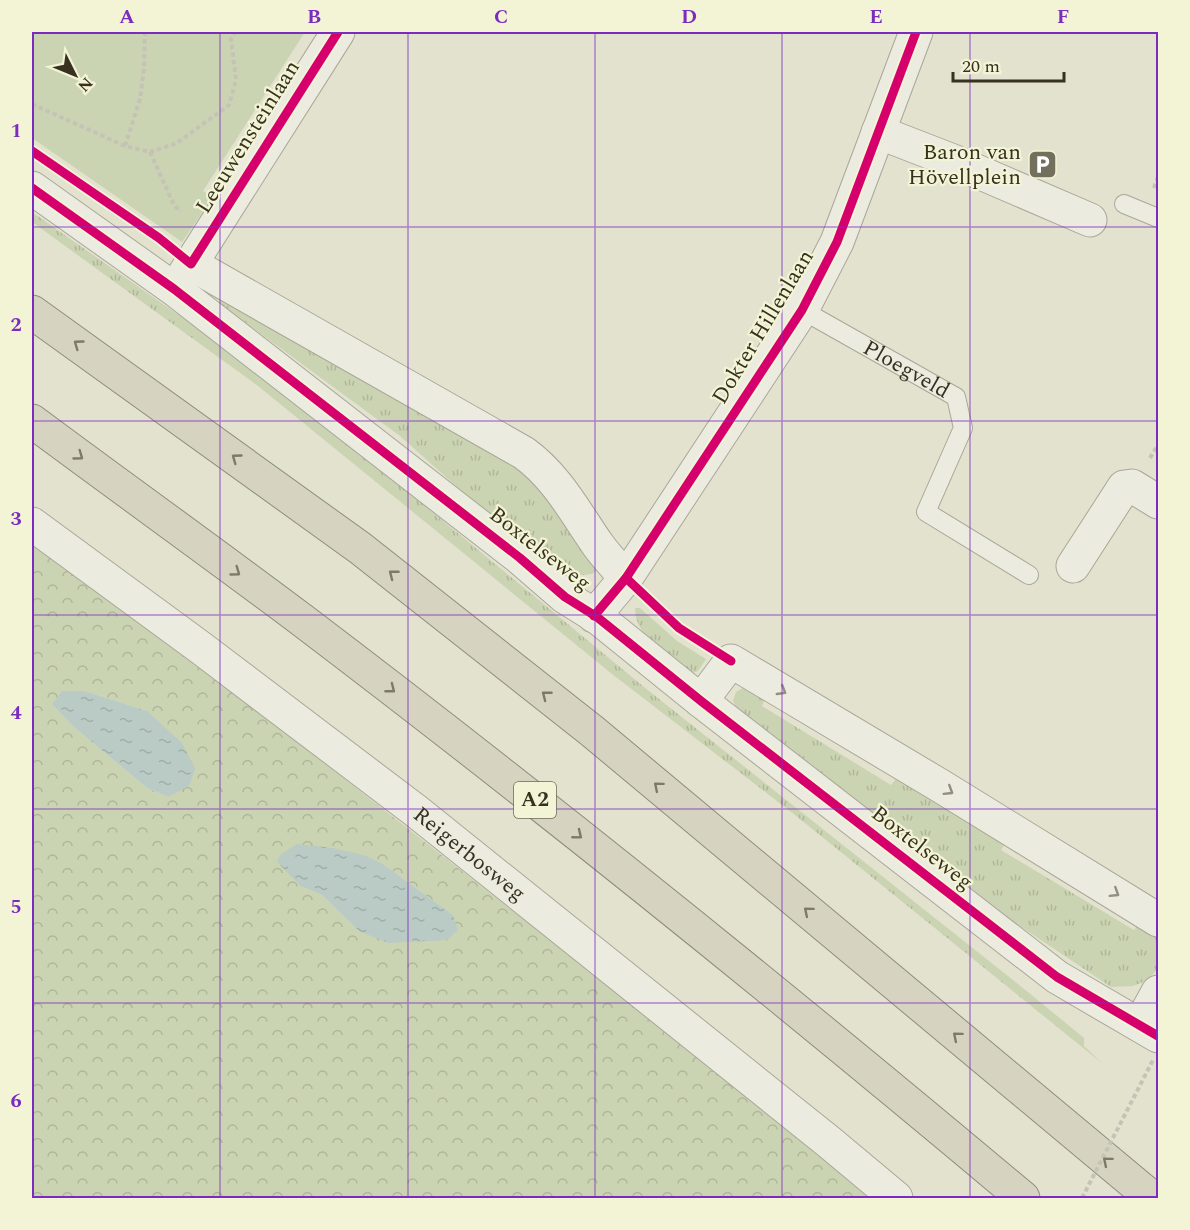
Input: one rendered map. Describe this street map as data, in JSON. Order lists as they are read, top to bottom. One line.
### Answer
{"streets":{"highway":["A2"],"street":["Leeuwensteinlaan","Dokter Hillenlaan","Boxtelseweg","Reigerbosweg"],"lane":["Ploegveld"]},"crossings":[["Leeuwensteinlaan","Boxtelseweg"],["Dokter Hillenlaan","Ploegveld"],["Dokter Hillenlaan","Boxtelseweg"]],"places":{"parking":["Baron van Hövellplein"]},"scale_bar":"20 m","north":"bottom right","grid":{"columns":["A","B","C","D","E","F"],"rows":["1","2","3","4","5","6"]}}
